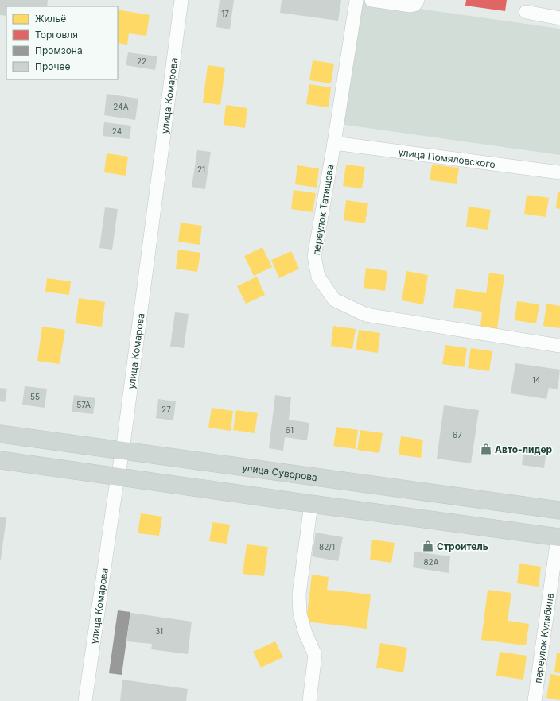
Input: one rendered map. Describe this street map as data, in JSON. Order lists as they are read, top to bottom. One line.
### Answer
{"streets":{"main road":["улица Суворова"],"street":["улица Комарова","улица Помяловского","переулок Татищева","переулок Кулибина"]},"crossings":[["улица Комарова","улица Суворова"],["улица Помяловского","переулок Татищева"]],"places":{"shop":["Авто-лидер","Строитель"]},"house_numbers":["17","22","24А","24","21","14","55","57А","27","61","67","82/1","82А","31"],"legend":["Жильё","Торговля","Промзона","Прочее"]}
